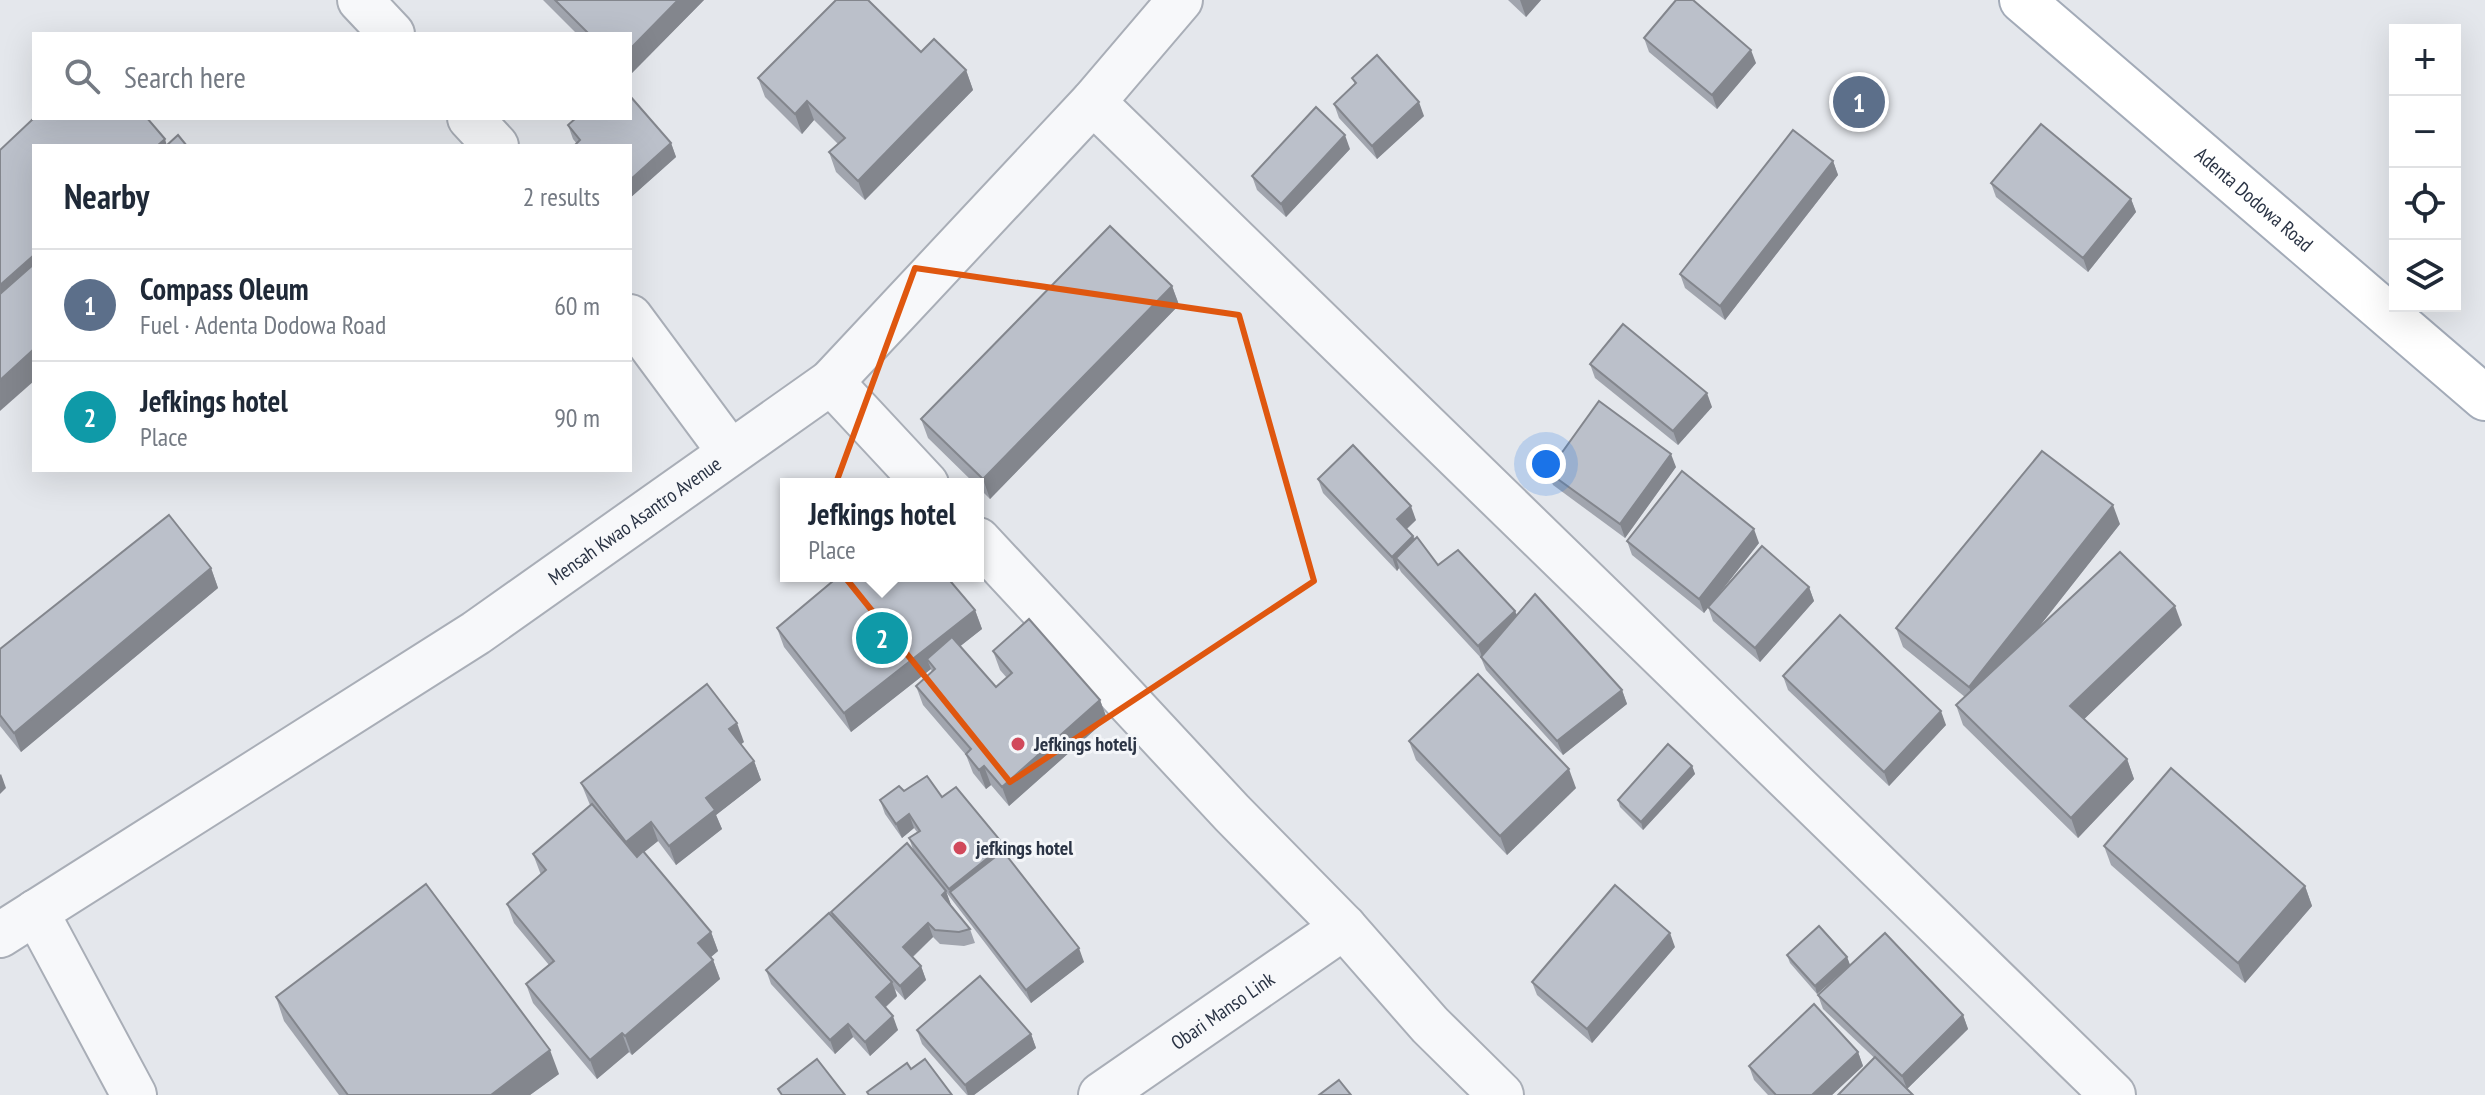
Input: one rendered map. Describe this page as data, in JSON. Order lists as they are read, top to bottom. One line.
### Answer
{"streets":{"main road":["Adenta Dodowa Road"],"street":["Mensah Kwao Asantro Avenue","Obari Manso Link"]},"places":["Jefkings hotelj","jefkings hotel"],"page":{"map_buttons":["+","−"],"search":"Search here","pins":["1","2"],"heading":["Nearby","2 results"],"list":[{"mark":"1","name":"Compass Oleum","note":"Fuel · Adenta Dodowa Road","value":"60 m"},{"mark":"2","name":"Jefkings hotel","note":"Place","value":"90 m"}],"popup":["Jefkings hotel","Place"]}}
